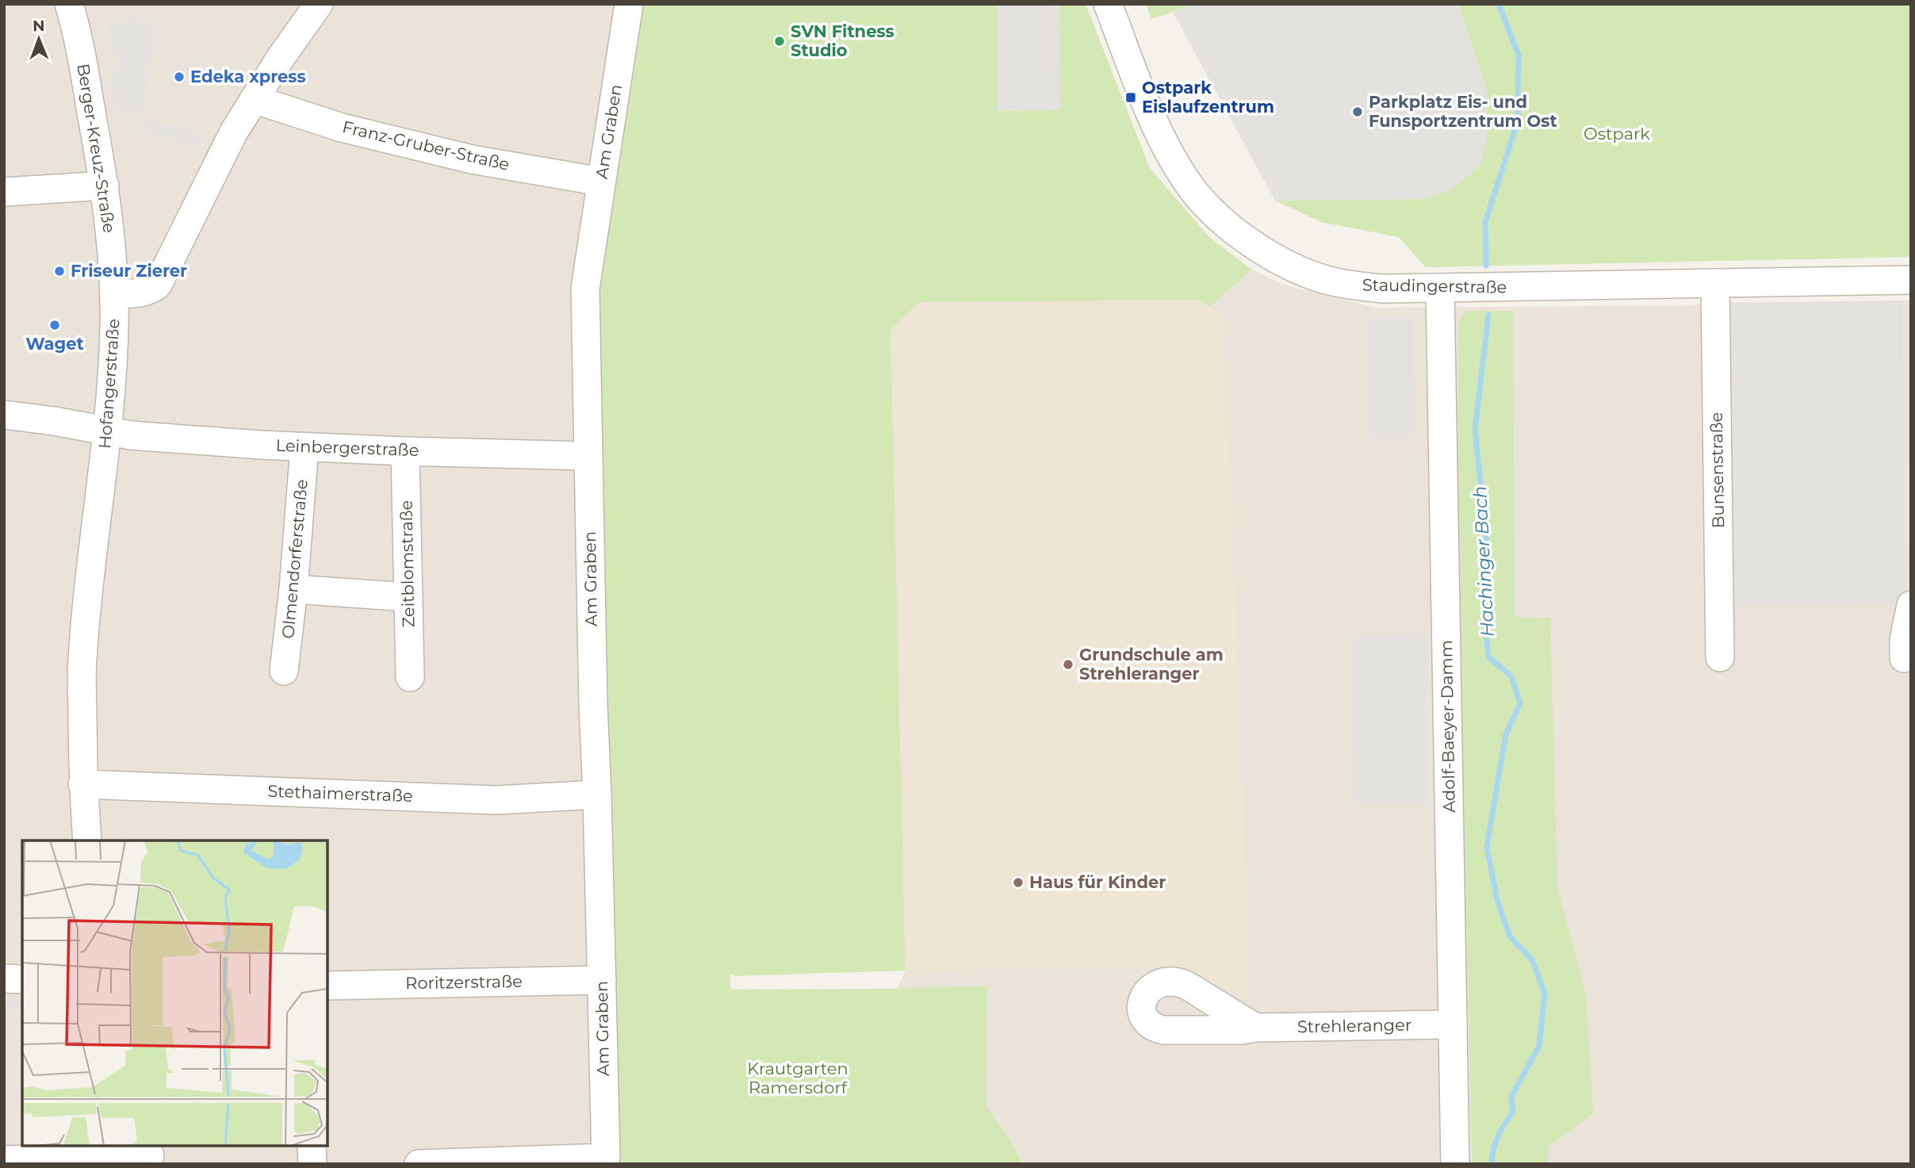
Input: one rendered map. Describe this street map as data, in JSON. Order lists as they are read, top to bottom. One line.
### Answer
{"streets":{"street":["Am Graben","Franz-Gruber-Straße","Berger-Kreuz-Straße","Staudingerstraße","Hofangerstraße","Leinbergerstraße","Bunsenstraße","Olmendorferstraße","Zeitblomstraße","Adolf-Baeyer-Damm","Stethaimerstraße","Roritzerstraße","Strehleranger"]},"crossings":[["Am Graben","Franz-Gruber-Straße"],["Am Graben","Leinbergerstraße"],["Am Graben","Stethaimerstraße"],["Am Graben","Roritzerstraße"],["Franz-Gruber-Straße","Hofangerstraße"],["Berger-Kreuz-Straße","Hofangerstraße"],["Staudingerstraße","Bunsenstraße"],["Staudingerstraße","Adolf-Baeyer-Damm"],["Hofangerstraße","Leinbergerstraße"],["Hofangerstraße","Stethaimerstraße"],["Leinbergerstraße","Olmendorferstraße"],["Leinbergerstraße","Zeitblomstraße"],["Adolf-Baeyer-Damm","Strehleranger"]],"water":["Hachinger Bach"],"parks":["Ostpark","Krautgarten Ramersdorf"],"places":{"other":["SVN Fitness Studio","Edeka xpress","Parkplatz Eis- und Funsportzentrum Ost","Friseur Zierer","Waget","Grundschule am Strehleranger","Haus für Kinder"],"transit":["Ostpark Eislaufzentrum"]},"north":"top"}
